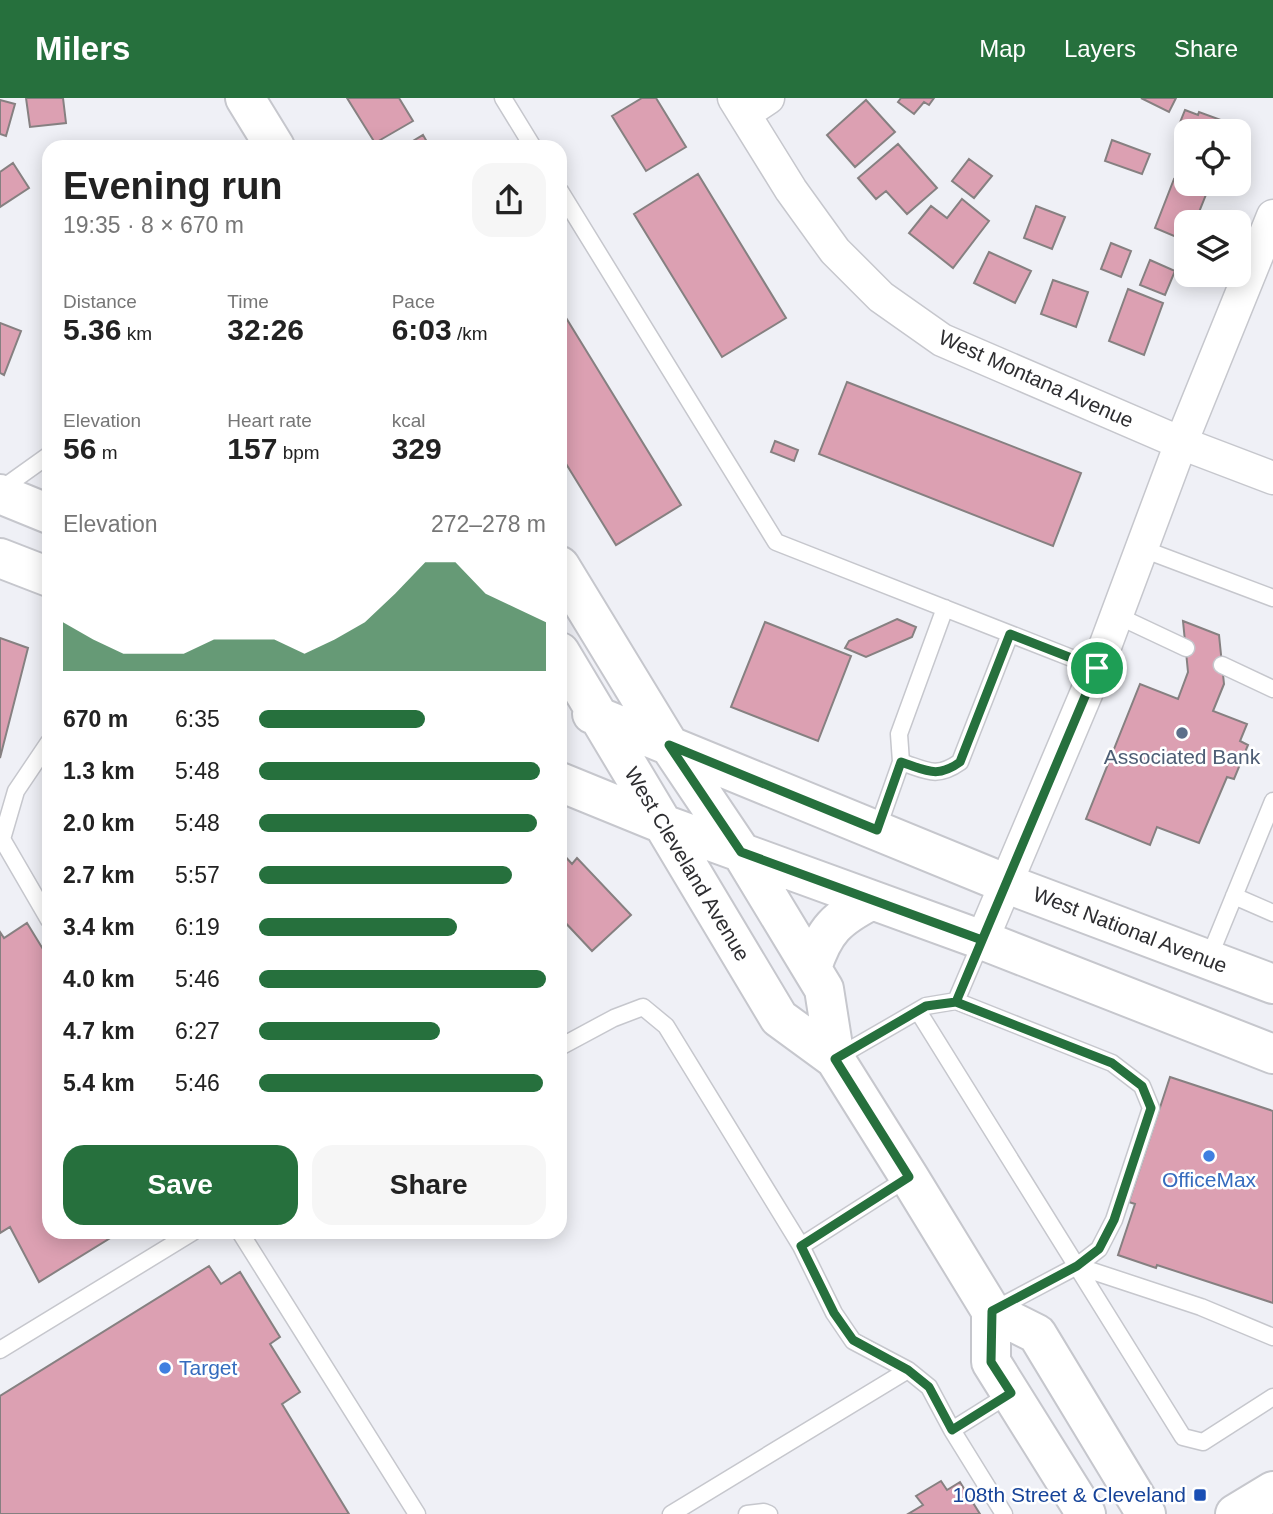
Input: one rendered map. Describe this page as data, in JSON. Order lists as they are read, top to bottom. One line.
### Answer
{"streets":{"main road":["West Cleveland Avenue","West National Avenue"],"street":["West Montana Avenue"]},"crossings":[["West Cleveland Avenue","West National Avenue"]],"places":{"other":["Associated Bank","OfficeMax","Target"],"transit":["108th Street & Cleveland"]},"page":{"header":"Milers","nav":["Map","Layers","Share"],"heading":["Evening run","19:35 · 8 × 670 m"],"stats":[["Distance","5.36 km"],["Time","32:26"],["Pace","6:03 /km"],["Elevation","56 m"],["Heart rate","157 bpm"],["kcal","329"]],"chart":["Elevation","272–278 m"],"list":[{"name":"670 m","note":"6:35"},{"name":"1.3 km","note":"5:48"},{"name":"2.0 km","note":"5:48"},{"name":"2.7 km","note":"5:57"},{"name":"3.4 km","note":"6:19"},{"name":"4.0 km","note":"5:46"},{"name":"4.7 km","note":"6:27"},{"name":"5.4 km","note":"5:46"}],"buttons":["Save","Share"]}}
